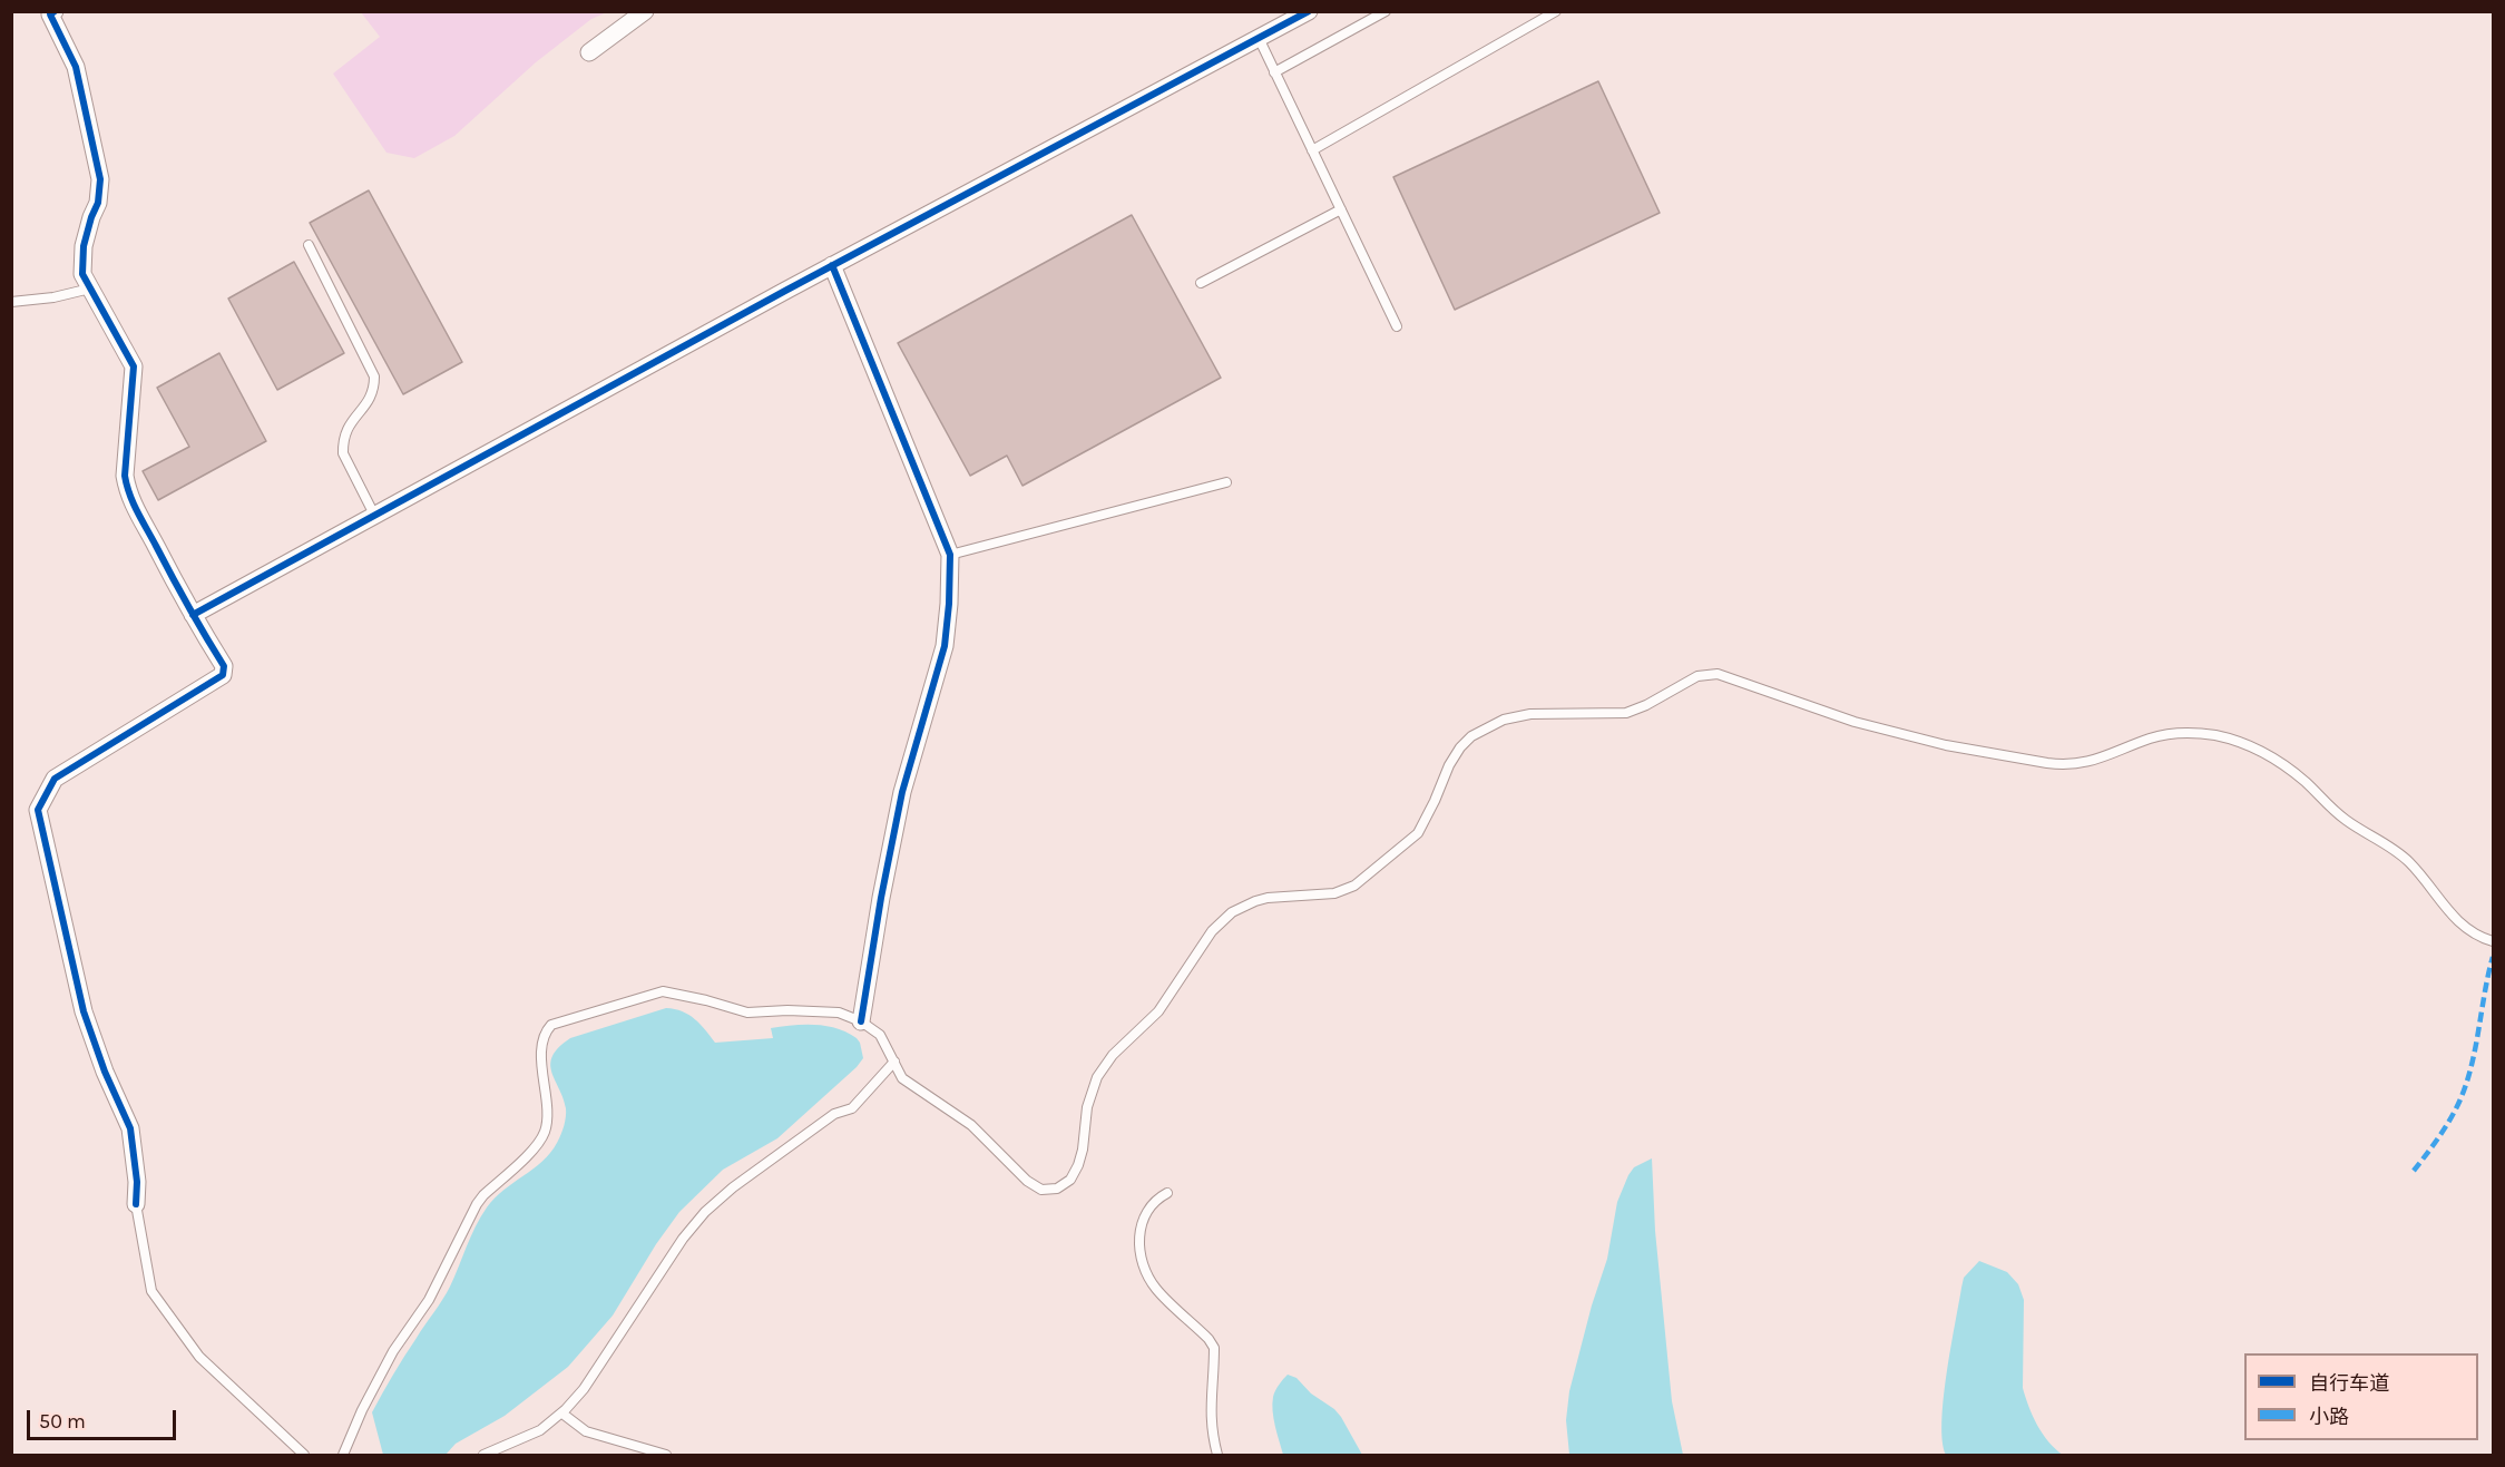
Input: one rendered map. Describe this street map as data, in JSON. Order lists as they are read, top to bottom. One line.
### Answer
{"legend":["自行车道","小路"],"scale_bar":"50 m"}
